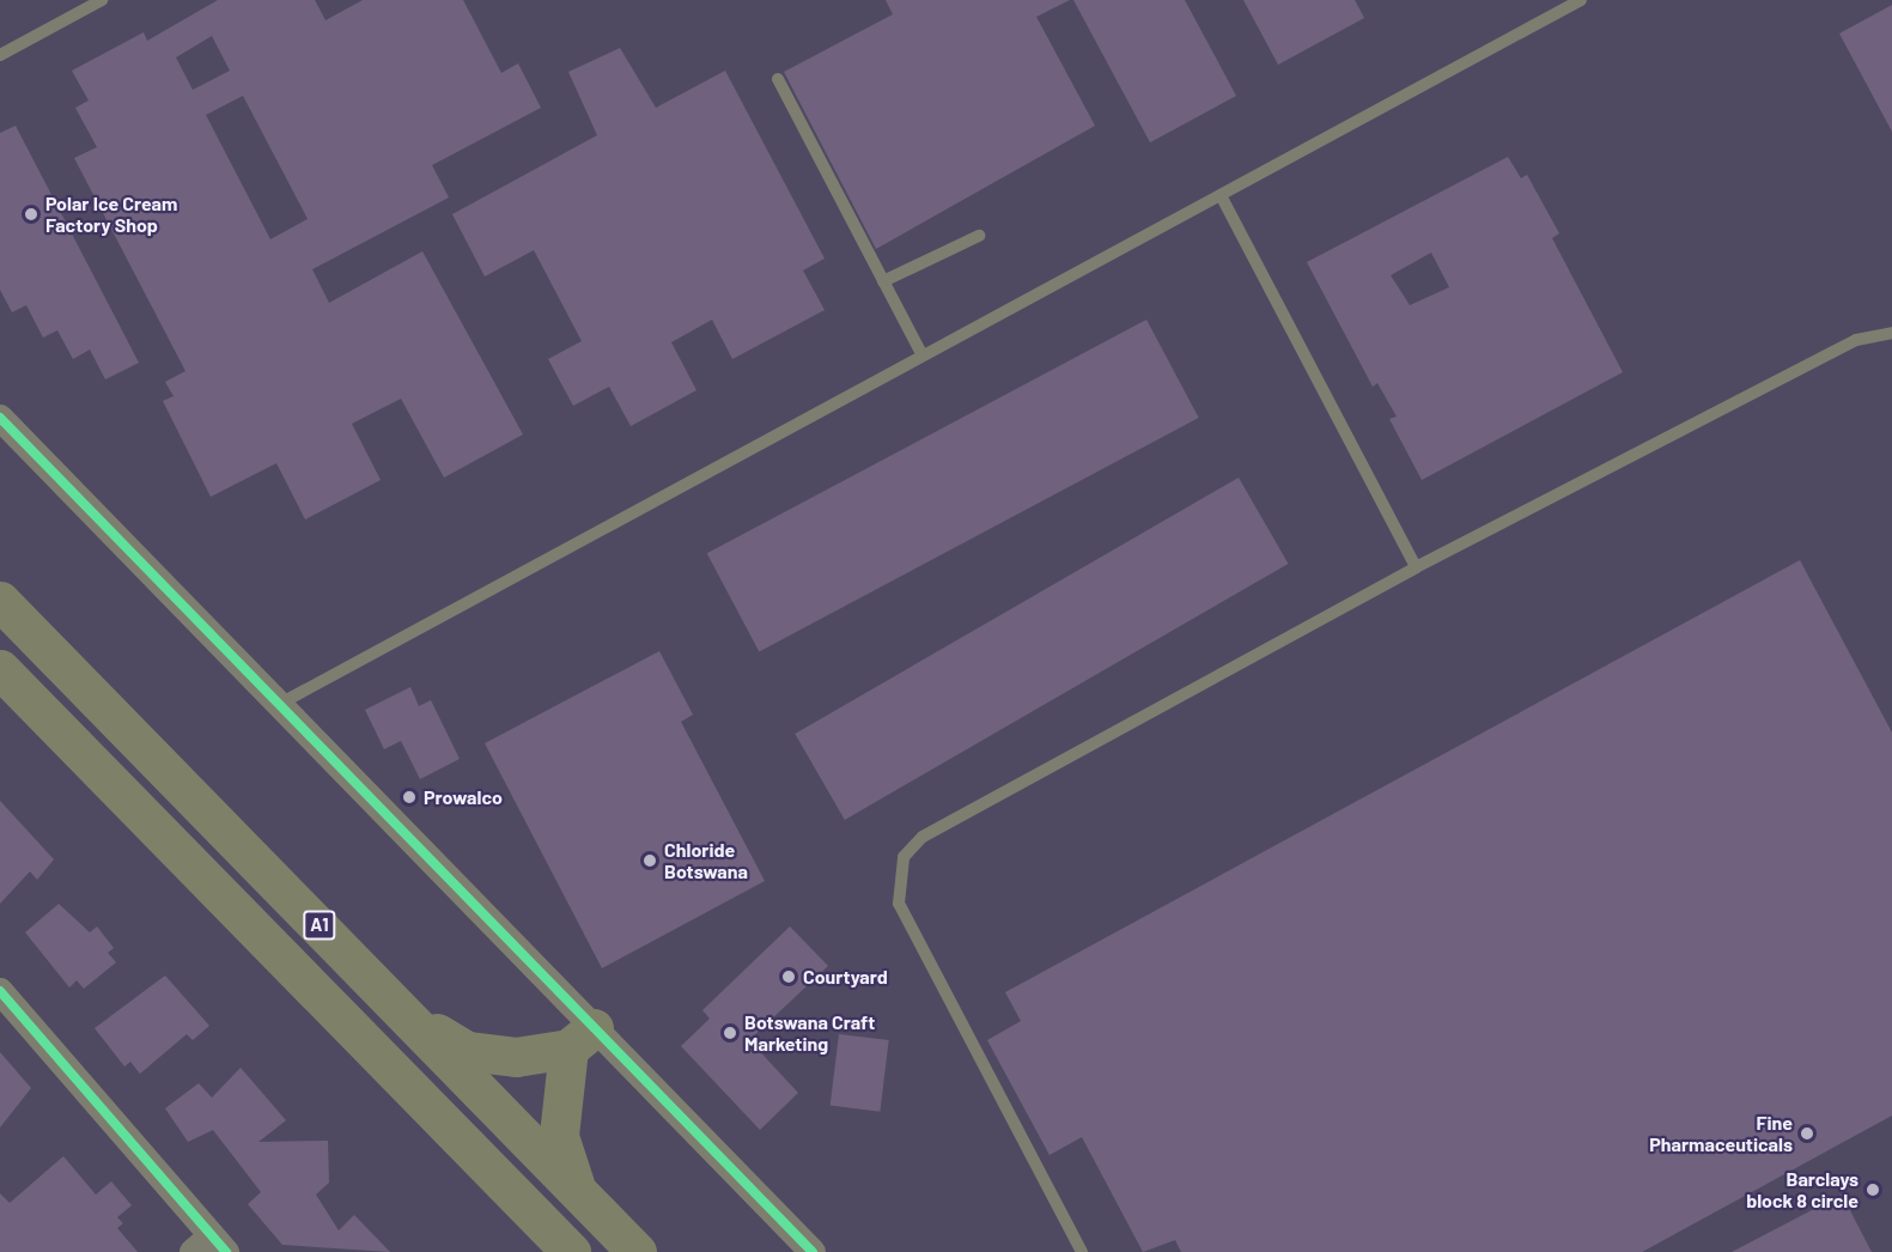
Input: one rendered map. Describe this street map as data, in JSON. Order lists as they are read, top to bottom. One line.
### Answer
{"streets":{"highway":["A1"]},"places":["Polar Ice Cream Factory Shop","Prowalco","Chloride Botswana","Courtyard","Botswana Craft Marketing","Fine Pharmaceuticals","Barclays block 8 circle"]}
